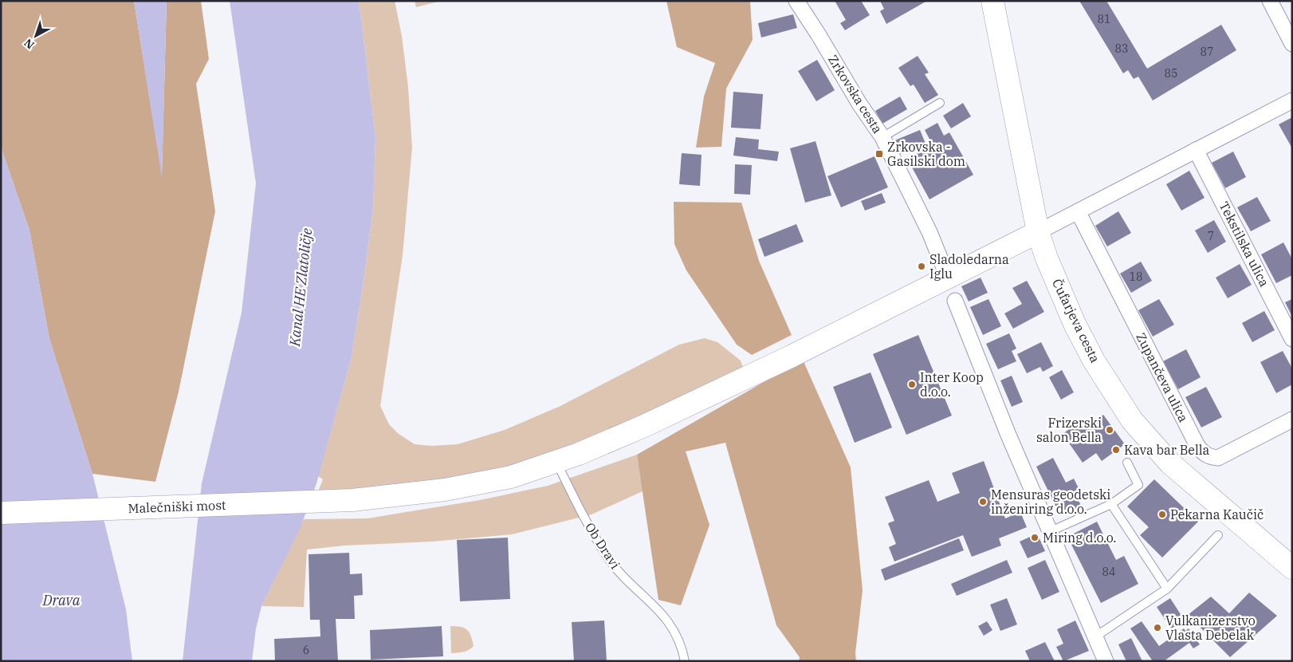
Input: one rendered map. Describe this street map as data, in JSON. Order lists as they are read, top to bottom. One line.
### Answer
{"streets":{"street":["Zrkovska cesta","Tekstilska ulica","Čufarjeva cesta","Zupančeva ulica","Malečniški most"],"lane":["Ob Dravi"]},"crossings":[["Zrkovska cesta","Malečniški most"],["Čufarjeva cesta","Malečniški most"],["Malečniški most","Ob Dravi"]],"water":["Kanal HE Zlatoličje","Drava"],"places":{"transit":["Zrkovska - Gasilski dom"],"other":["Sladoledarna Iglu","Inter Koop d.o.o.","Frizerski salon Bella","Kava bar Bella","Mensuras geodetski inženiring d.o.o.","Pekarna Kaučič","Miring d.o.o.","Vulkanizerstvo Vlasta Debelak"]},"house_numbers":["81","83","87","85","7","18","84","6"],"north":"bottom left"}
